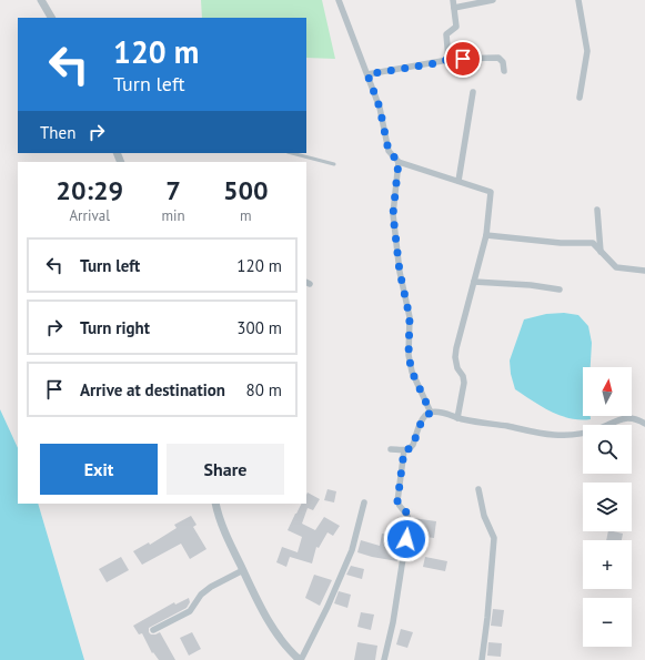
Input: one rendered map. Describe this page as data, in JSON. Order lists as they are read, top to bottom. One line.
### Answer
{"north":"top","page":{"turn":["120 m","Turn left"],"then":"Then","eta":["20:29","Arrival","7","min","500","m"],"list":[{"name":"Turn left","value":"120 m"},{"name":"Turn right","value":"300 m"},{"name":"Arrive at destination","value":"80 m"}],"map_buttons":["+","−"],"buttons":["Exit","Share"]}}
